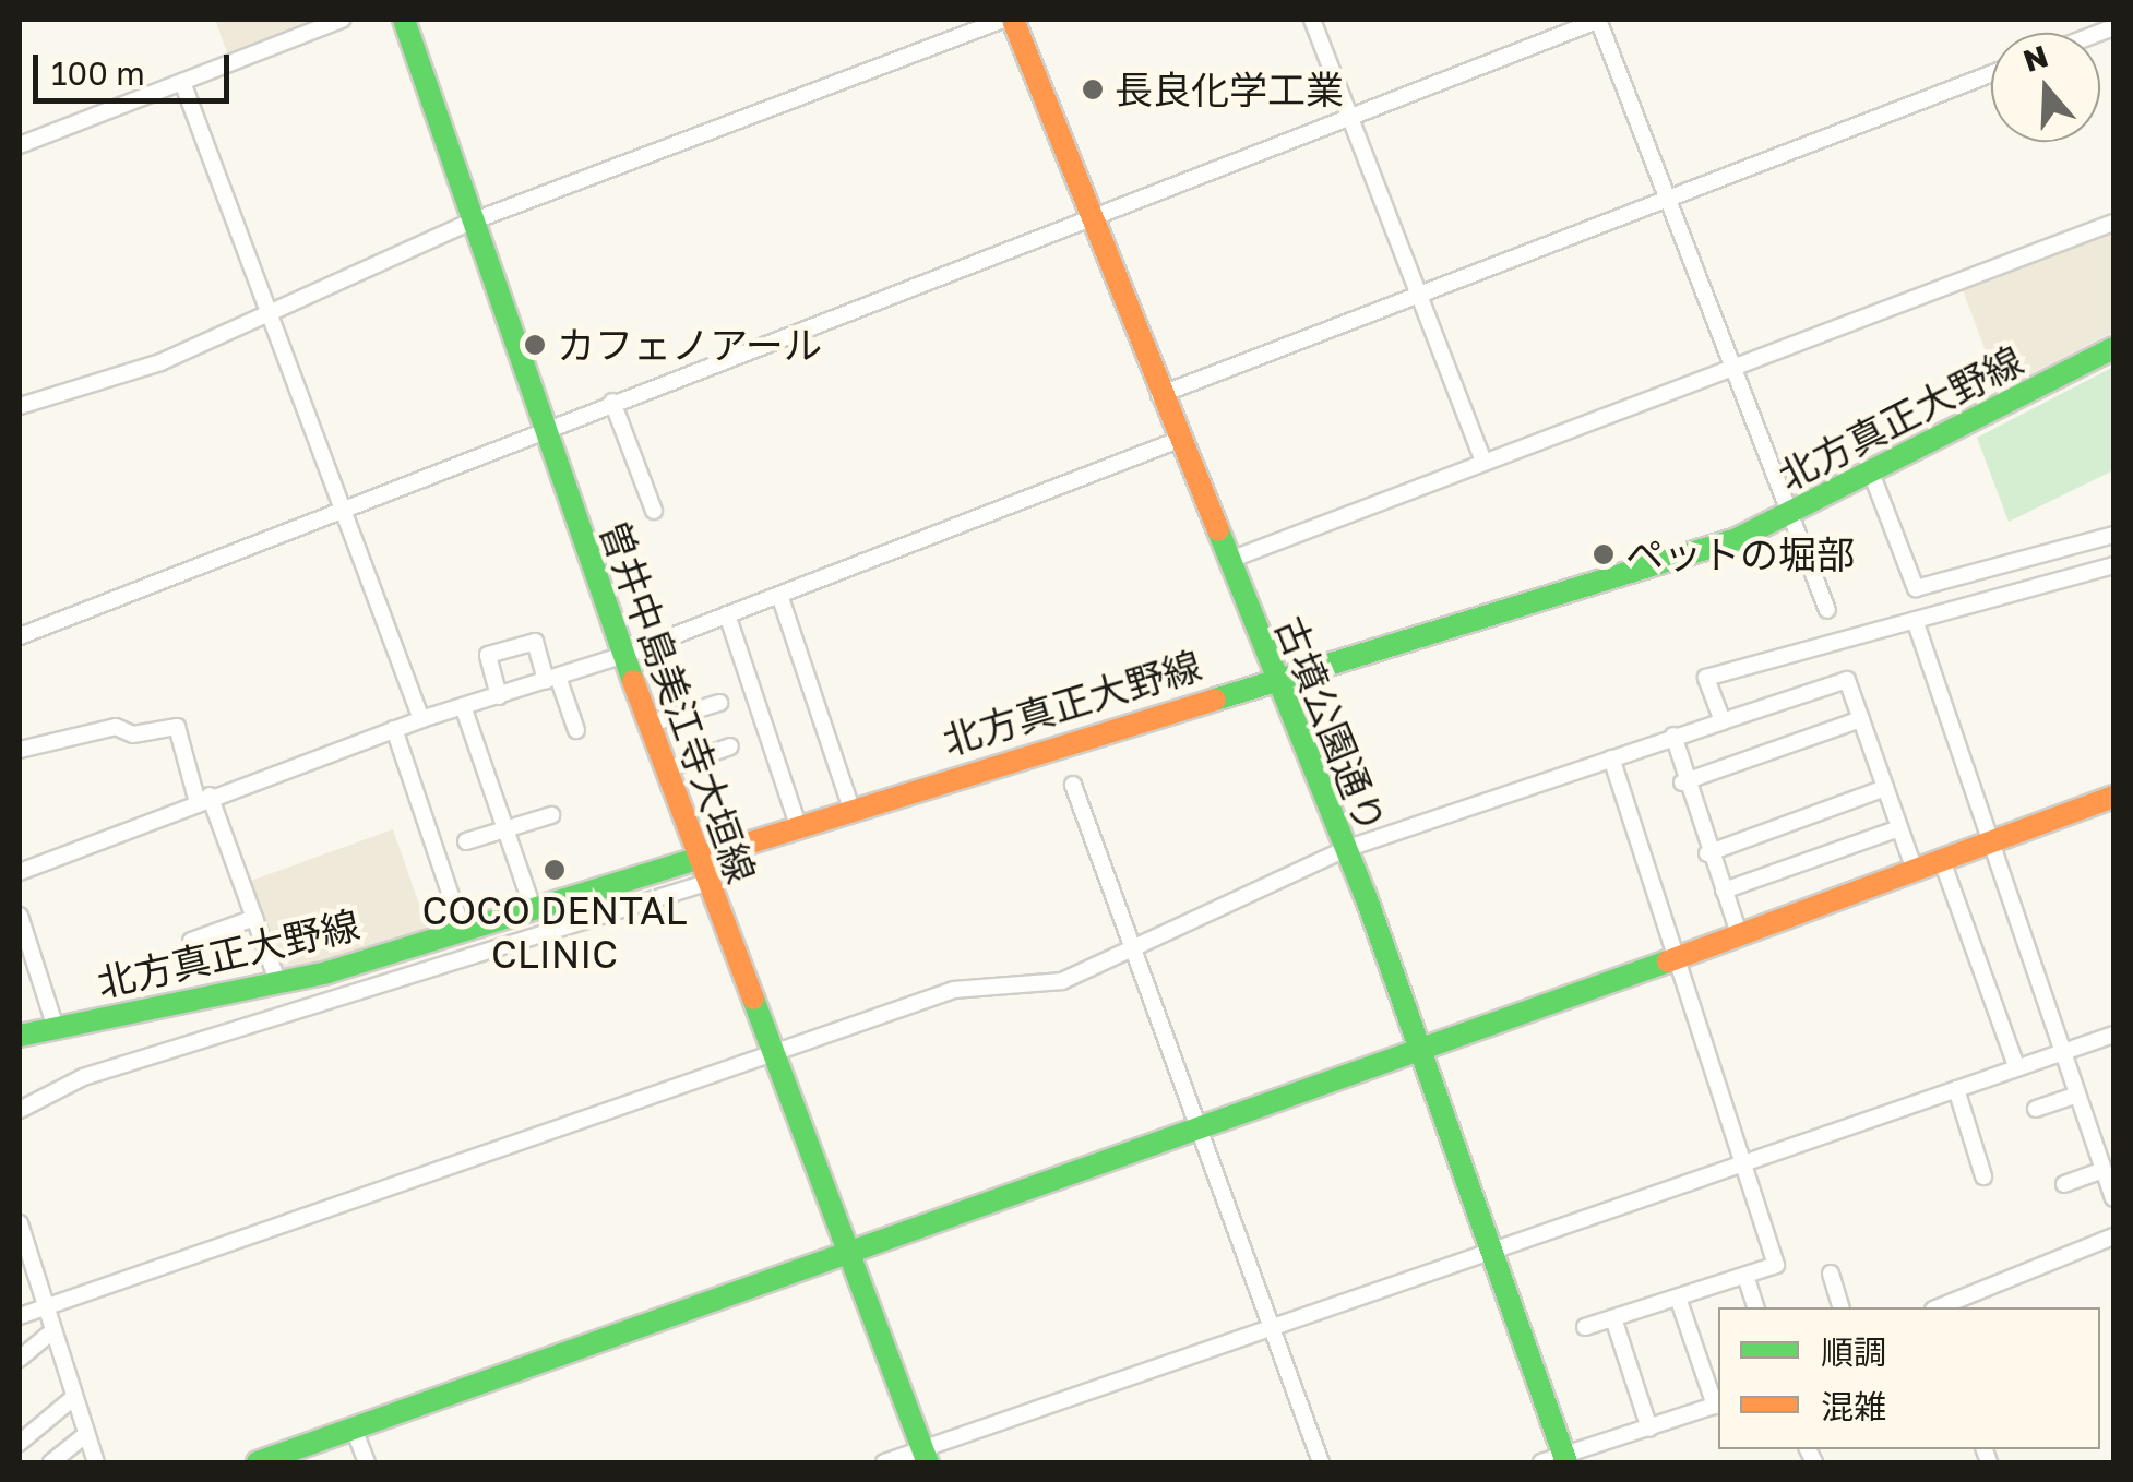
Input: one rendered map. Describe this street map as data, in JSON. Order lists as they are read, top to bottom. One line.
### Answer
{"streets":{"main road":["北方真正大野線","曽井中島美江寺大垣線","古墳公園通り"]},"crossings":[["北方真正大野線","曽井中島美江寺大垣線"],["北方真正大野線","古墳公園通り"]],"places":["長良化学工業","カフェノアール","ペットの堀部","COCO DENTAL CLINIC"],"legend":["順調","混雑"],"scale_bar":"100 m","north":"top"}
